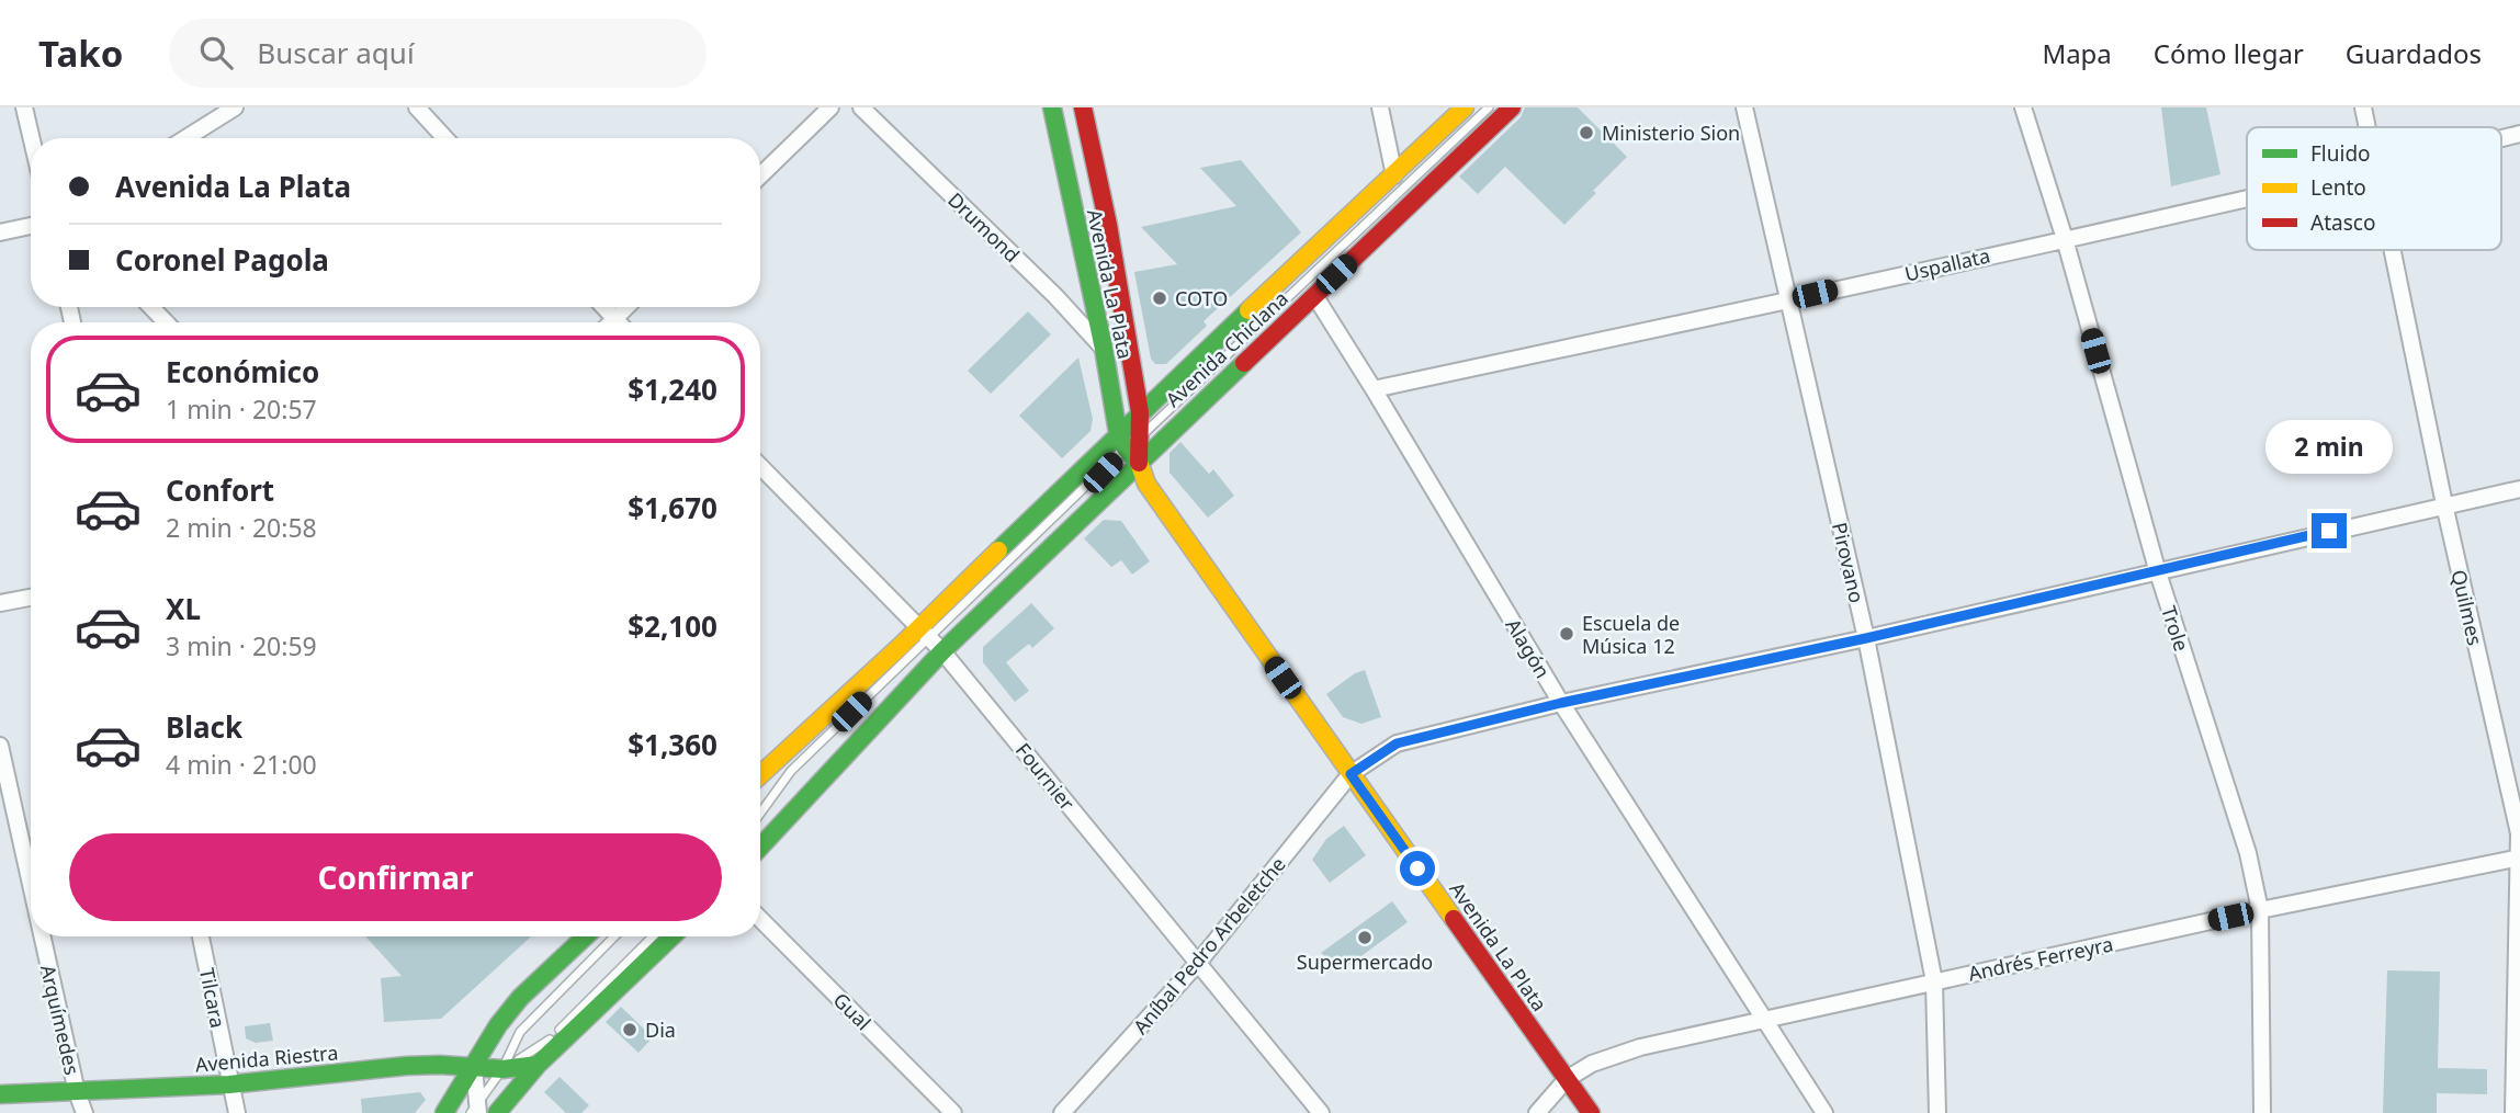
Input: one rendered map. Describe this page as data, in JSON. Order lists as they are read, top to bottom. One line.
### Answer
{"streets":{"main road":["Avenida La Plata","Avenida Chiclana","Avenida Riestra"],"street":["Drumond","Uspallata","Pirovano","Quilmes","Trole","Alagón","Fournier","Aníbal Pedro Arbeletche","Andrés Ferreyra","Tilcara","Gual","Arquímedes"]},"crossings":[["Drumond","Avenida La Plata"],["Uspallata","Pirovano"],["Uspallata","Trole"],["Uspallata","Alagón"],["Avenida La Plata","Avenida Chiclana"],["Avenida La Plata","Aníbal Pedro Arbeletche"],["Avenida La Plata","Andrés Ferreyra"],["Avenida Chiclana","Alagón"],["Avenida Chiclana","Fournier"],["Pirovano","Aníbal Pedro Arbeletche"],["Pirovano","Andrés Ferreyra"],["Quilmes","Aníbal Pedro Arbeletche"],["Quilmes","Andrés Ferreyra"],["Trole","Aníbal Pedro Arbeletche"],["Trole","Andrés Ferreyra"],["Alagón","Aníbal Pedro Arbeletche"],["Alagón","Andrés Ferreyra"],["Fournier","Aníbal Pedro Arbeletche"],["Tilcara","Avenida Riestra"],["Arquímedes","Avenida Riestra"]],"places":["Ministerio Sion","COTO","Escuela de Música 12","Supermercado","Dia"],"legend":["Fluido","Lento","Atasco"],"page":{"header":"Tako","search":"Buscar aquí","nav":["Mapa","Cómo llegar","Guardados"],"banner":["Avenida La Plata","Coronel Pagola"],"list":[{"name":"Económico","note":"1 min · 20:57","value":"$1,240"},{"name":"Confort","note":"2 min · 20:58","value":"$1,670"},{"name":"XL","note":"3 min · 20:59","value":"$2,100"},{"name":"Black","note":"4 min · 21:00","value":"$1,360"}],"bubble":"2 min","buttons":"Confirmar"}}
